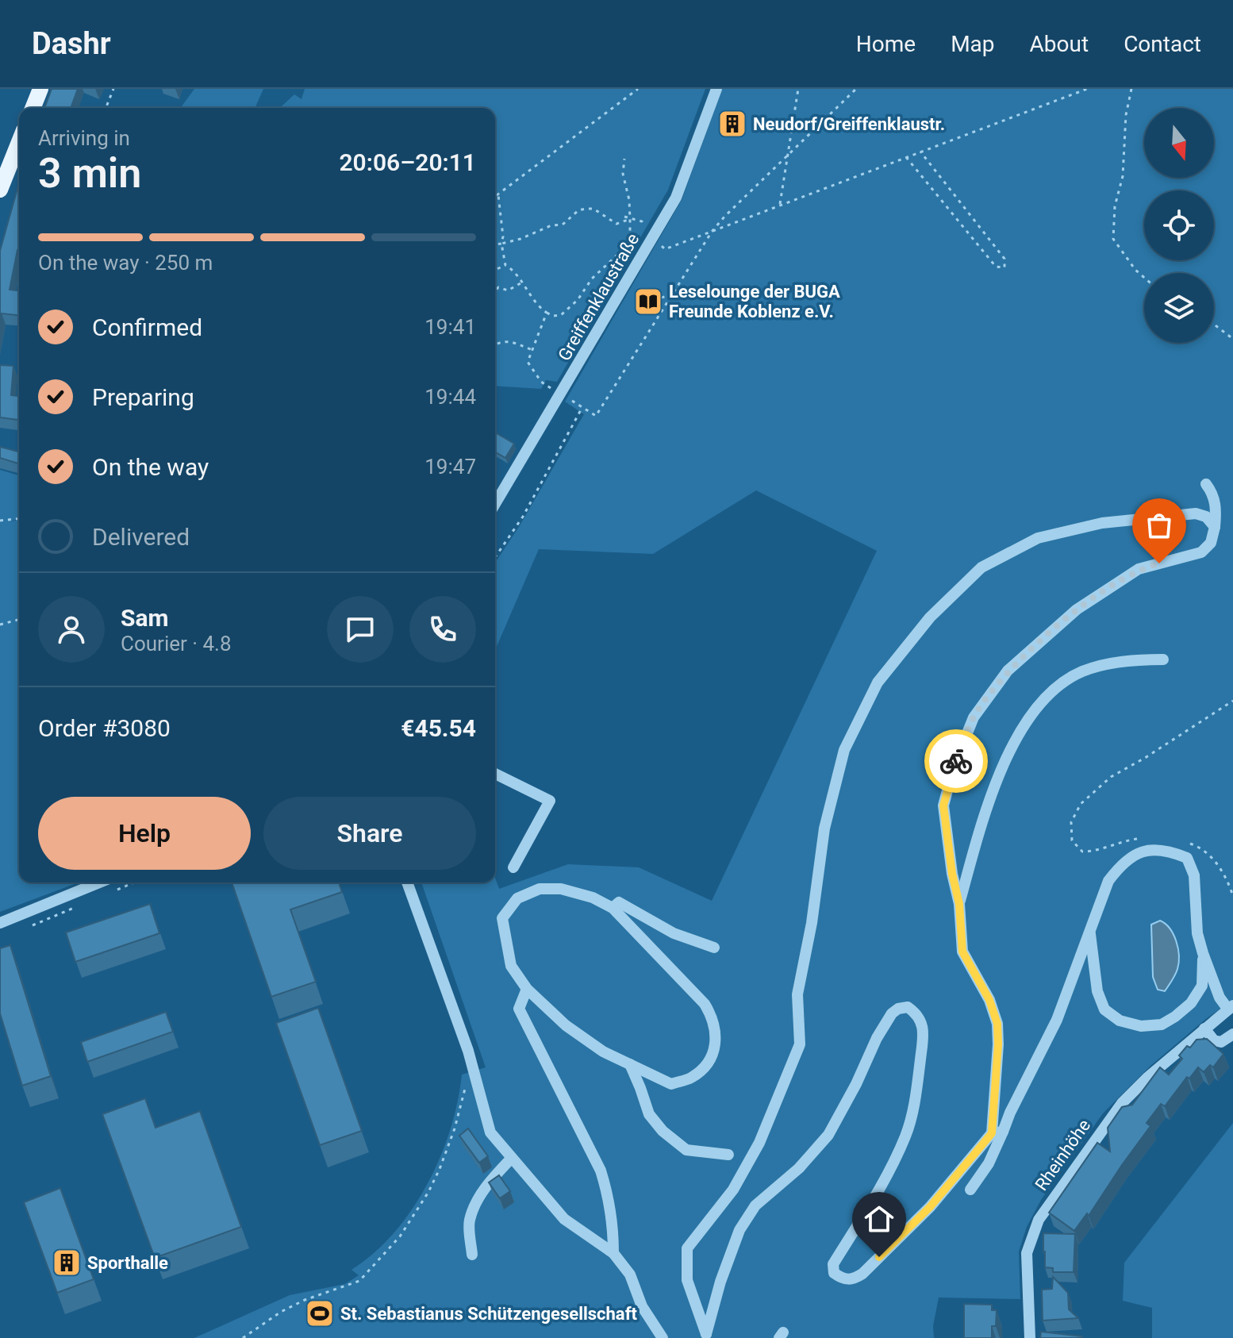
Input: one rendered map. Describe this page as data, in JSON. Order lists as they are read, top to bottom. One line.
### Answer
{"streets":{"street":["Greiffenklaustraße","Rheinhöhe"]},"places":{"building":["Neudorf/Greiffenklaustr.","Sporthalle"],"library":["Leselounge der BUGA Freunde Koblenz e.V."],"sports":["St. Sebastianus Schützengesellschaft"]},"north":"bottom","page":{"header":"Dashr","nav":["Home","Map","About","Contact"],"heading":["3 min","Arriving in","20:06–20:11"],"panel":["Sam","Courier · 4.8","Order #3080","€45.54"],"bar":"On the way · 250 m","list":[["Confirmed","19:41"],["Preparing","19:44"],["On the way","19:47"],"Delivered"],"buttons":["Help","Share"]}}
